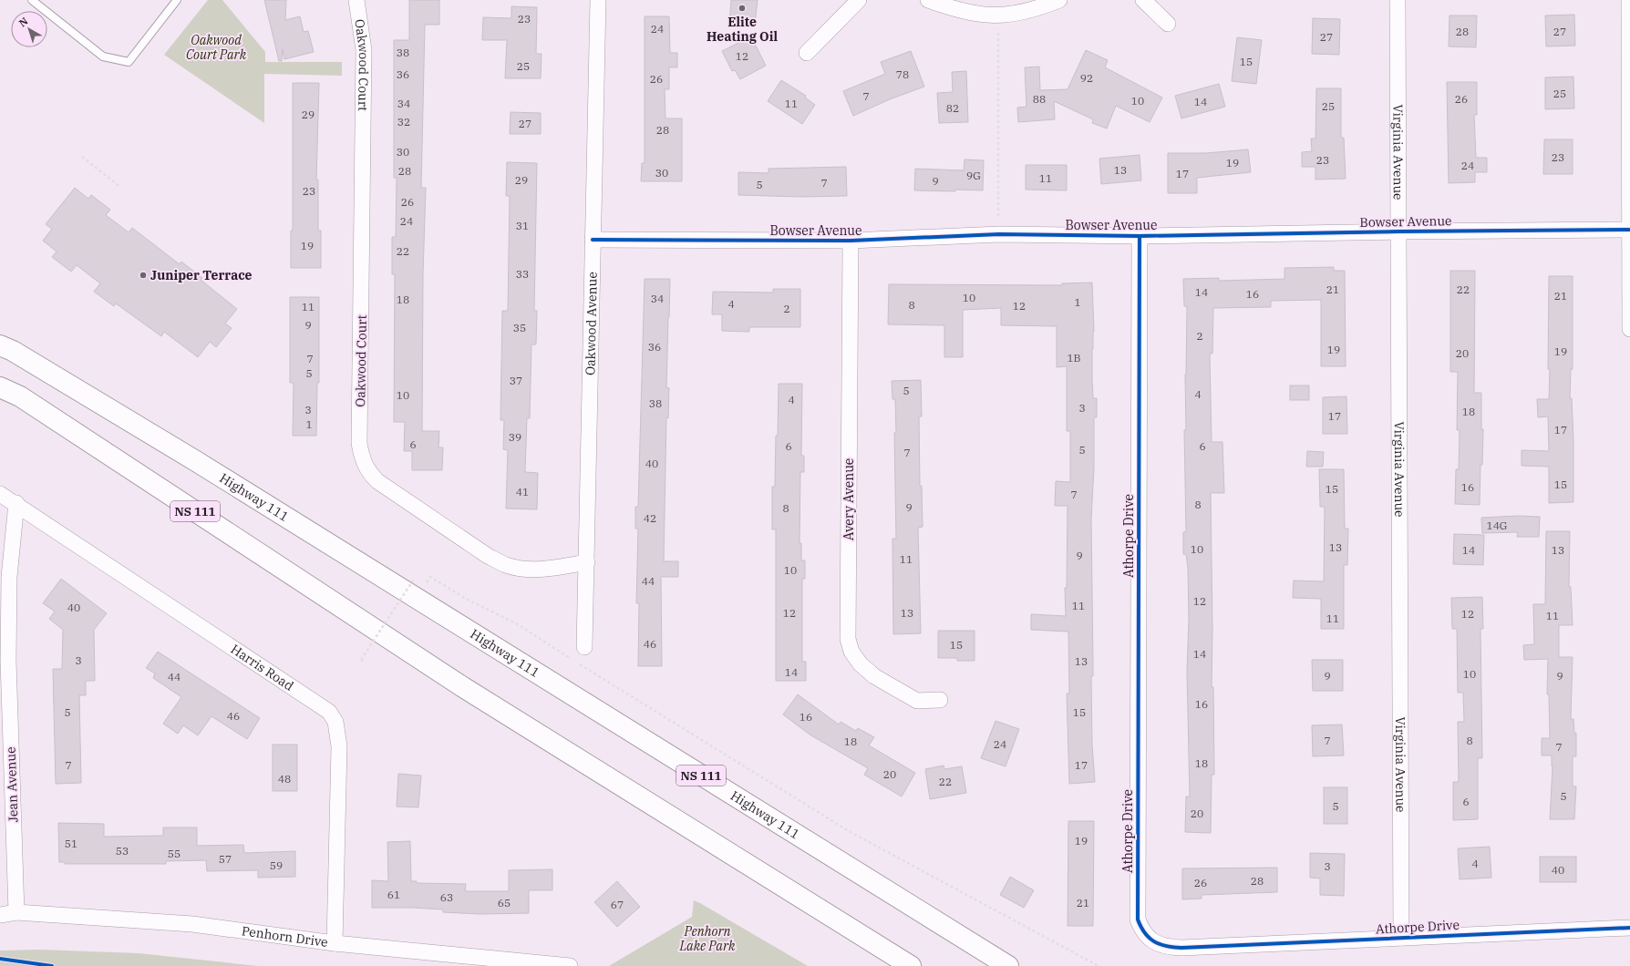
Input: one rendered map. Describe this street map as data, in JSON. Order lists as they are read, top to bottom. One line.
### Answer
{"streets":{"highway":["Highway 111","NS 111"],"street":["Oakwood Court","Virginia Avenue","Bowser Avenue","Oakwood Avenue","Avery Avenue","Athorpe Drive","Harris Road","Jean Avenue","Penhorn Drive"]},"crossings":[["Oakwood Court","Oakwood Avenue"],["Virginia Avenue","Bowser Avenue"],["Virginia Avenue","Athorpe Drive"],["Bowser Avenue","Oakwood Avenue"],["Bowser Avenue","Avery Avenue"],["Bowser Avenue","Athorpe Drive"],["Harris Road","Jean Avenue"],["Harris Road","Penhorn Drive"],["Jean Avenue","Penhorn Drive"]],"parks":["Oakwood Court Park","Penhorn Lake Park"],"places":["Elite Heating Oil","Juniper Terrace"],"house_numbers":["23","24","28","27","27","38","12","15","25","36","78","92","26","25","7","88","26","10","14","34","11","25","82","29","32","27","28","30","23","23","19","24","13","28","30","17","9G","11","29","9","7","5","23","26","24","31","19","22","33","21","22","14","16","21","10","34","18","1","4","8","12","11","2","9","35","2","36","19","19","20","1B","7","5","37","5","4","10","4","38","3","3","18","17","1","17","39","6","6","6","5","7","40","15","16","15","41","7","8","9","8","42","14G","13","10","14","13","9","11","10","44","12","11","40","12","13","12","11","11","46","15","14","3","13","14","10","9","9","44","16","5","15","46","16","7","8","18","24","7","18","7","17","20","48","22","5","6","5","20","19","51","53","55","57","4","59","3","40","28","26","61","63","65","21","67"],"north":"top left"}
